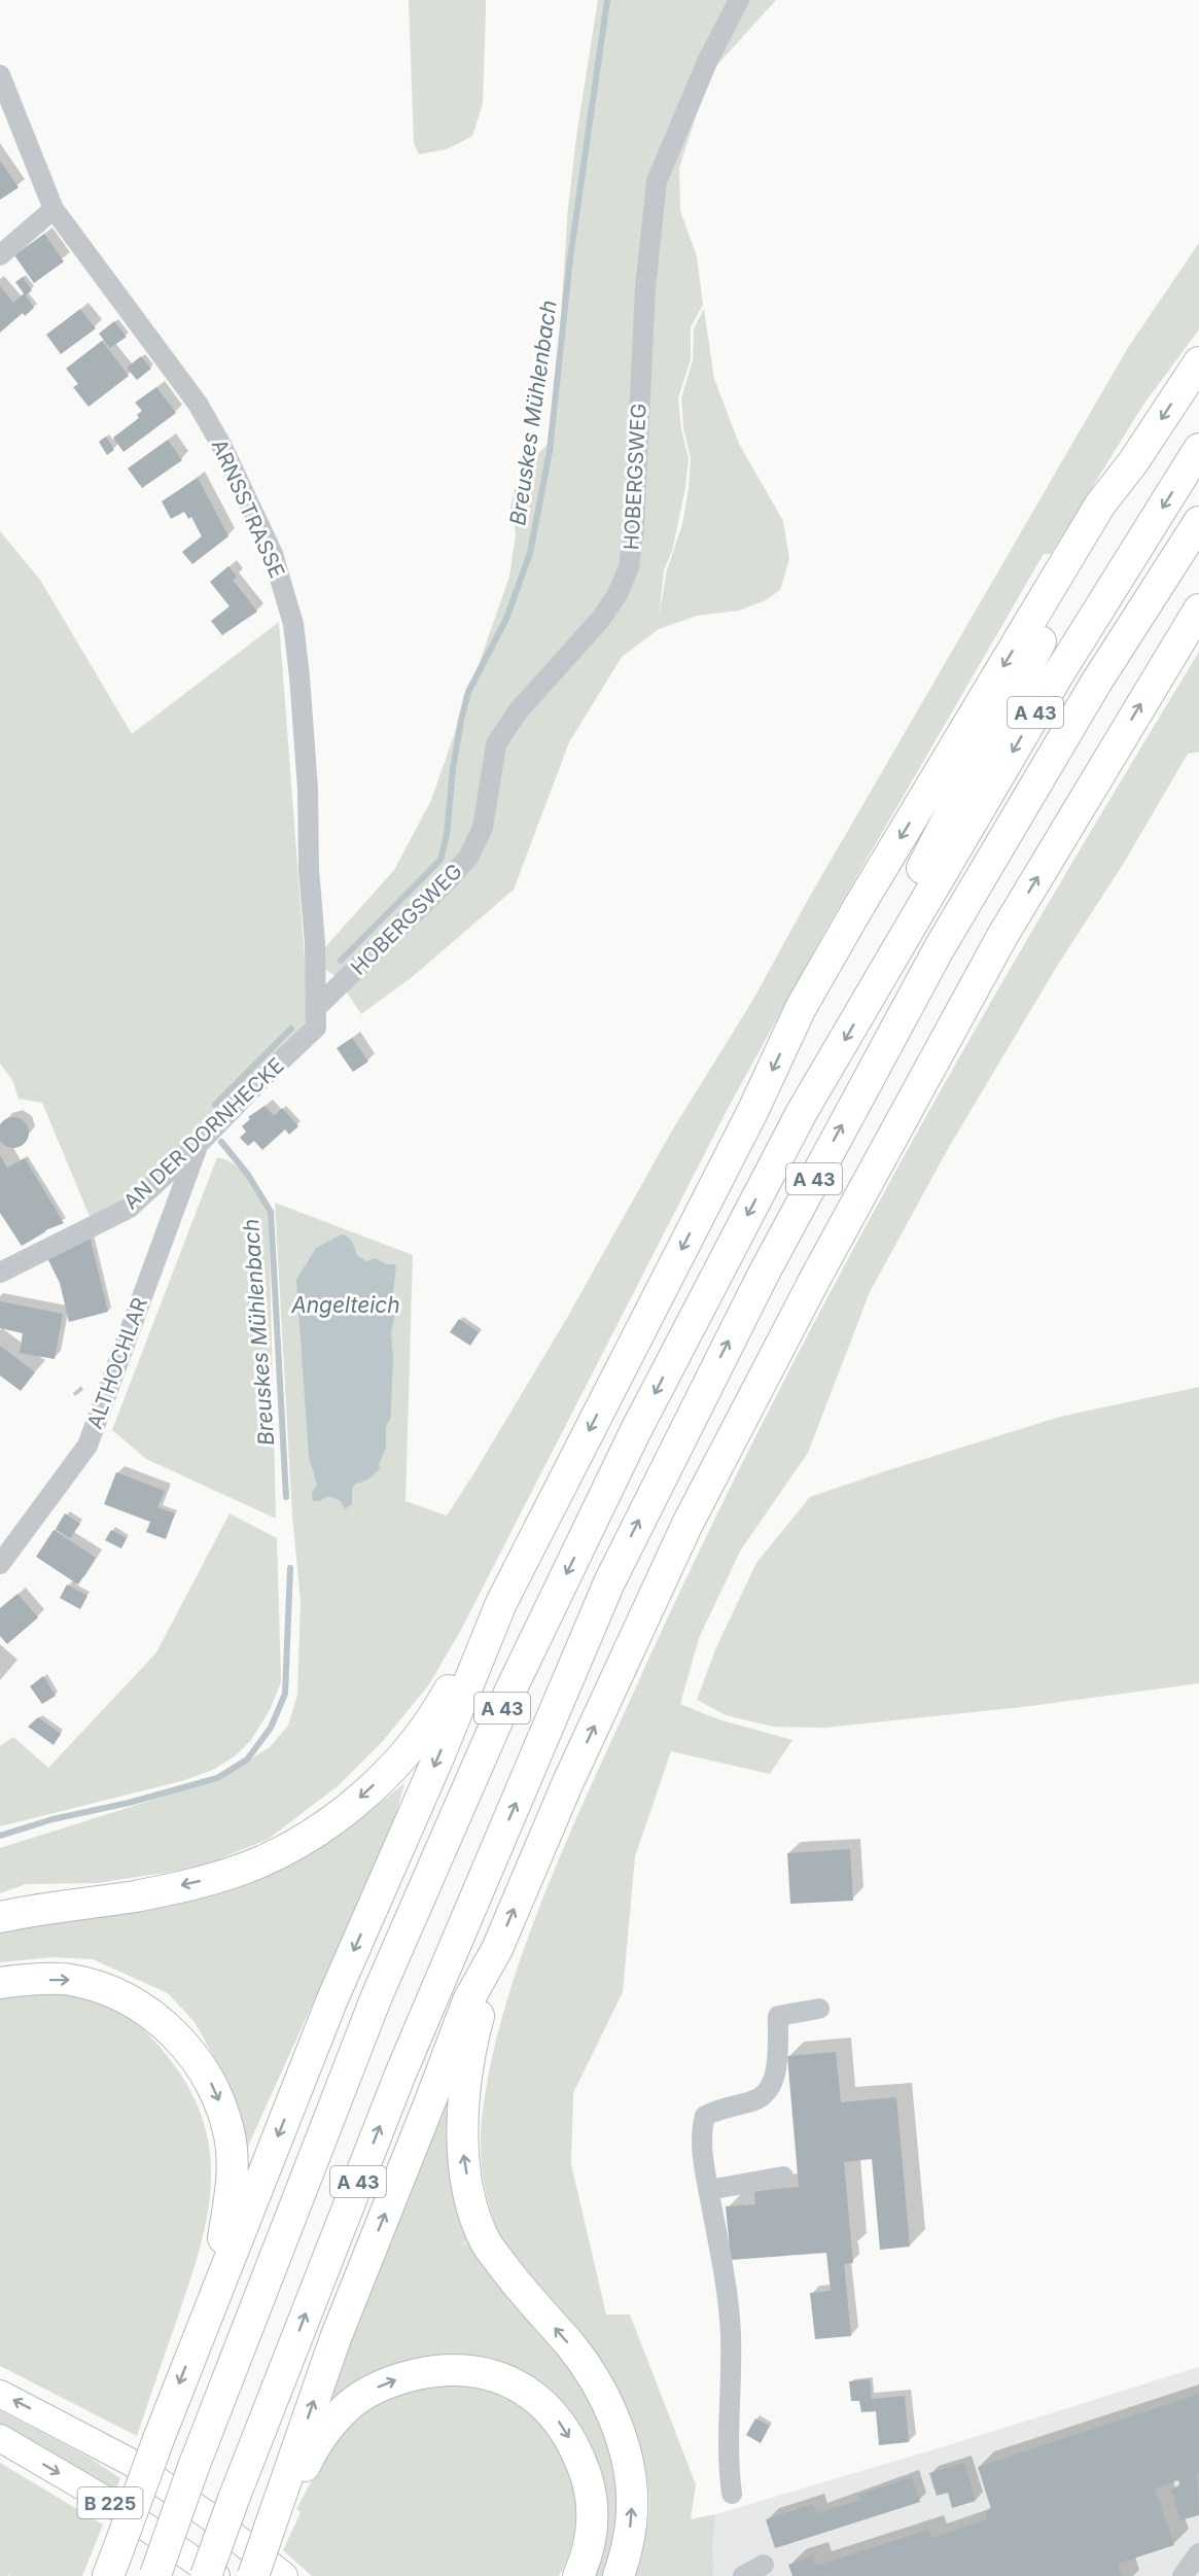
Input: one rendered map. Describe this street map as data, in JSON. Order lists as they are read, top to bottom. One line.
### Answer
{"streets":{"highway":["A 43"],"main road":["B 225"],"street":["HOBERGSWEG","ARNSSTRASSE","AN DER DORNHECKE","ALTHOCHLAR"]},"crossings":[["HOBERGSWEG","ARNSSTRASSE"],["HOBERGSWEG","AN DER DORNHECKE"],["ARNSSTRASSE","AN DER DORNHECKE"],["AN DER DORNHECKE","ALTHOCHLAR"]],"water":["Breuskes Mühlenbach","Angelteich"]}
